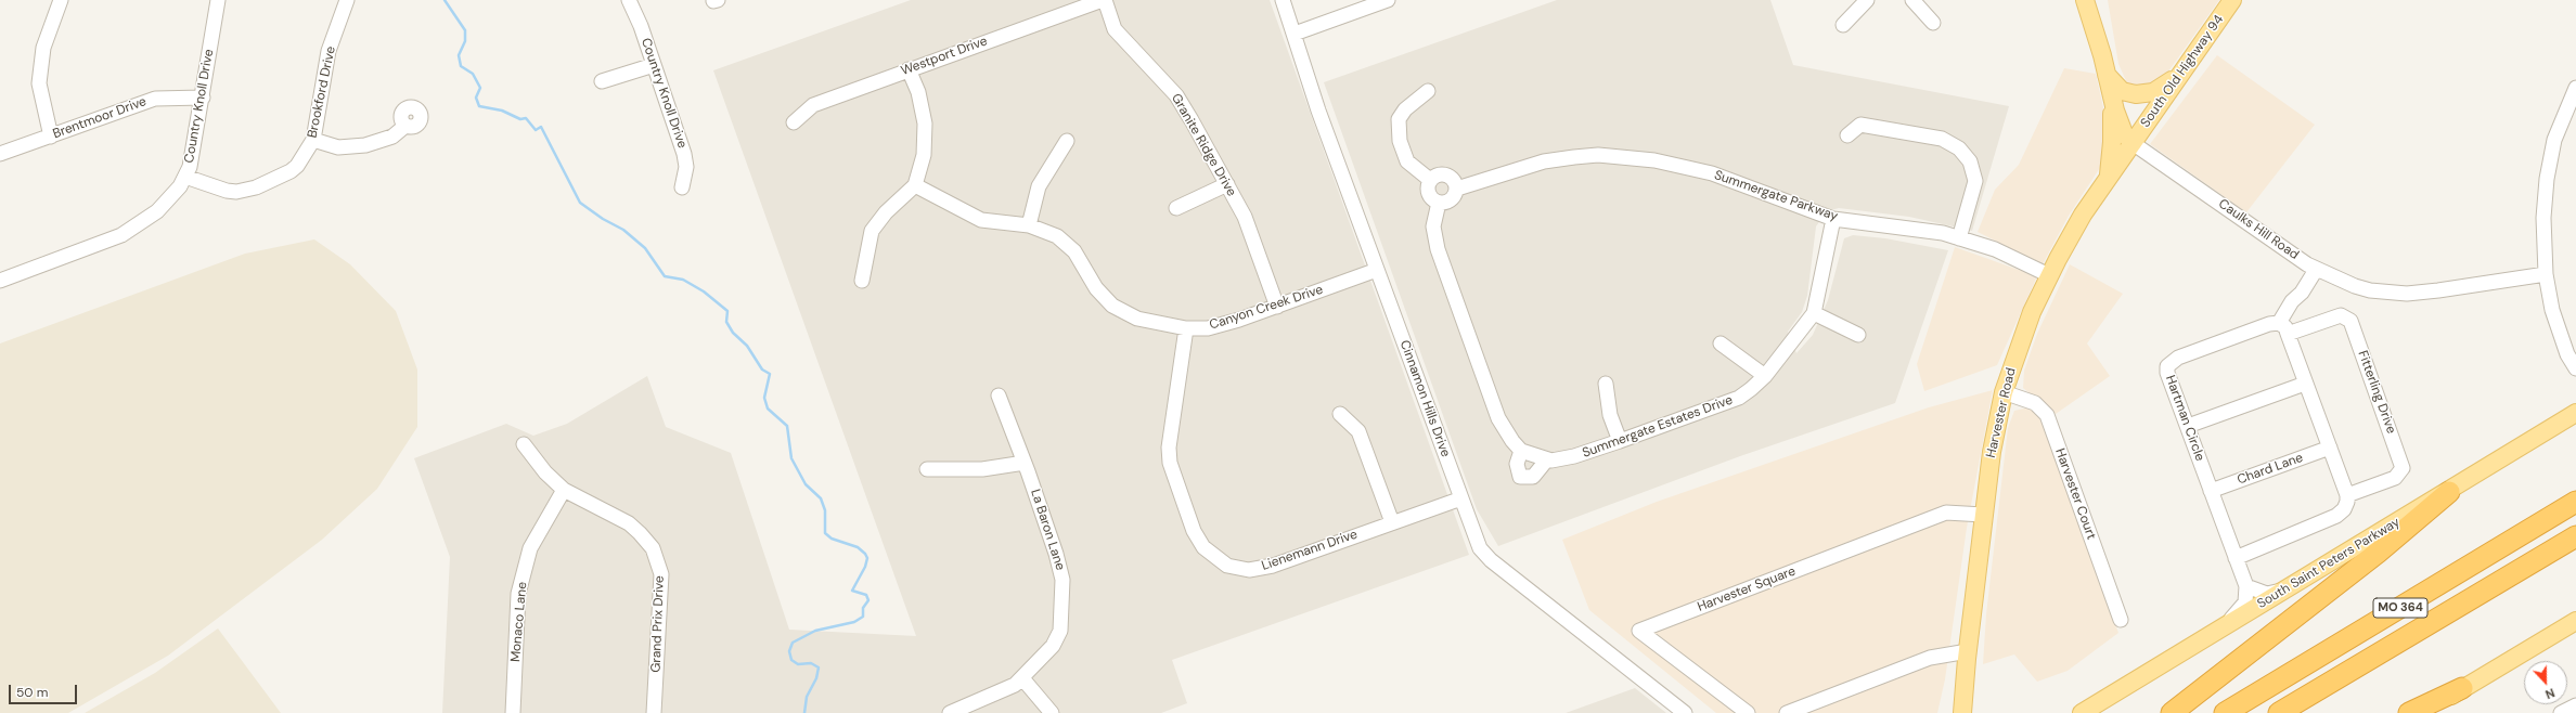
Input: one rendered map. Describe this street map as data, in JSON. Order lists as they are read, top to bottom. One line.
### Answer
{"streets":{"highway":["MO 364"],"main road":["South Old Highway 94","Caulks Hill Road","Harvester Road","South Saint Peters Parkway"],"street":["Westport Drive","Brookford Drive","Country Knoll Drive","Brentmoor Drive","Granite Ridge Drive","Summergate Parkway","Canyon Creek Drive","Fitterling Drive","Cinnamon Hills Drive","Hartman Circle","Summergate Estates Drive","Chard Lane","Harvester Court","La Baron Lane","Lienemann Drive","Harvester Square","Monaco Lane","Grand Prix Drive"]},"crossings":[["Westport Drive","Granite Ridge Drive"],["South Old Highway 94","Caulks Hill Road"],["South Old Highway 94","Harvester Road"],["Brookford Drive","Country Knoll Drive"],["Country Knoll Drive","Brentmoor Drive"],["Granite Ridge Drive","Canyon Creek Drive"],["Summergate Parkway","Harvester Road"],["Summergate Parkway","Summergate Estates Drive"],["Caulks Hill Road","Harvester Road"],["Canyon Creek Drive","Cinnamon Hills Drive"],["Canyon Creek Drive","Lienemann Drive"],["Cinnamon Hills Drive","Lienemann Drive"],["Harvester Road","Harvester Court"],["Harvester Road","Harvester Square"],["Hartman Circle","Chard Lane"],["Monaco Lane","Grand Prix Drive"]],"scale_bar":"50 m","north":"bottom"}
